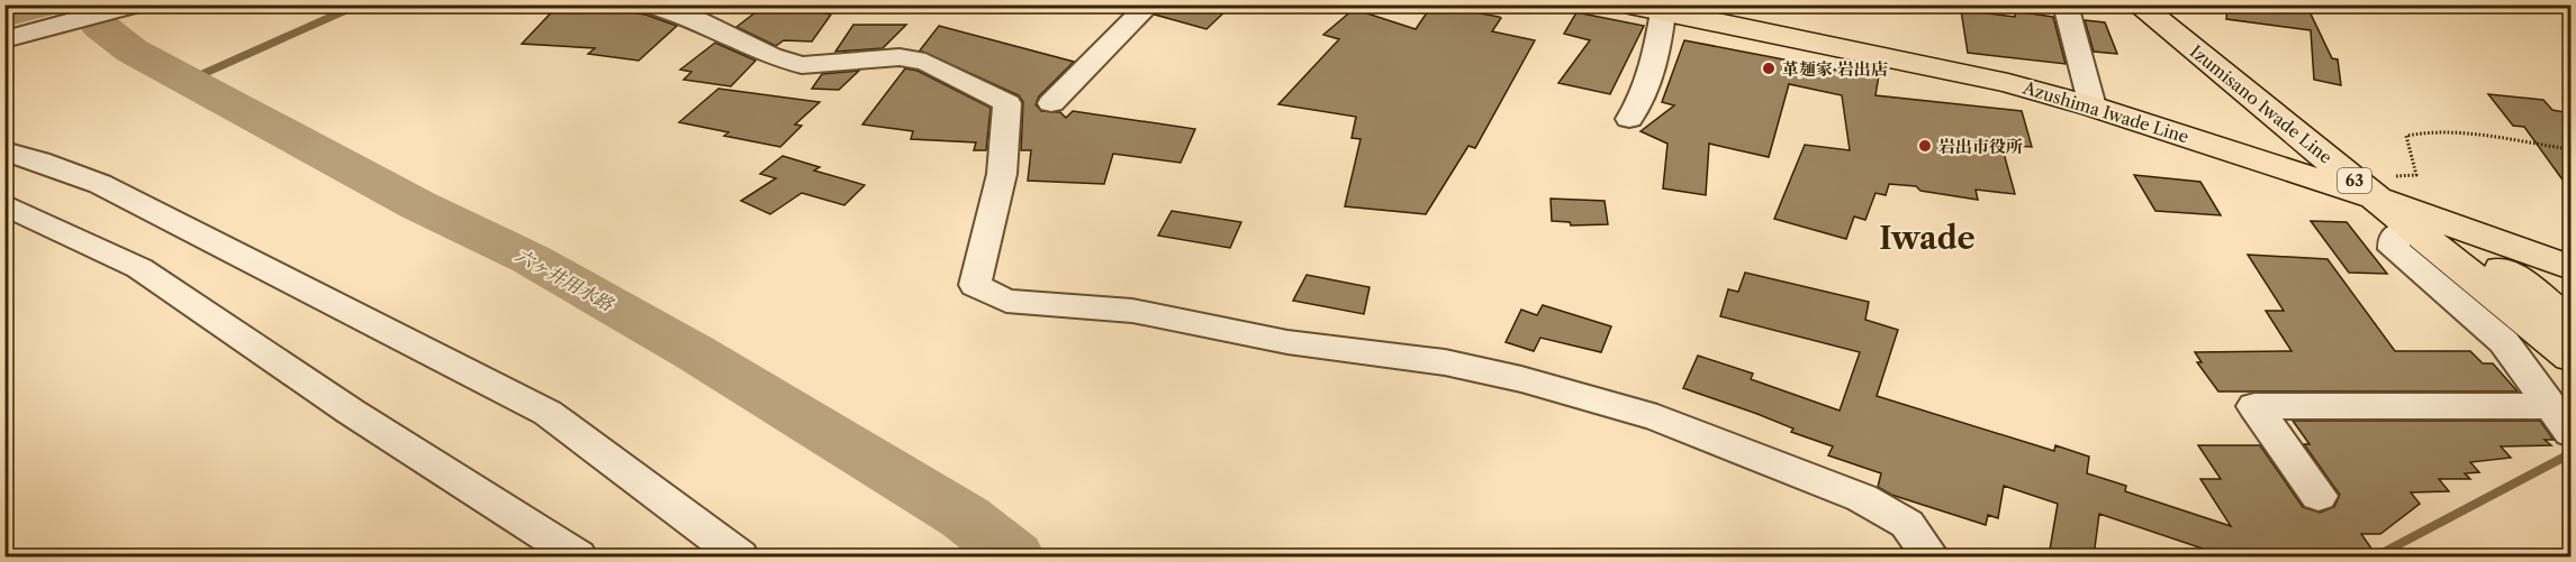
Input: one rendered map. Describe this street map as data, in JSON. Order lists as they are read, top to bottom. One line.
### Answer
{"streets":{"main road":["Izumisano Iwade Line","Azushima Iwade Line","63"]},"crossings":[["Izumisano Iwade Line","Azushima Iwade Line"]],"districts":["Iwade"],"water":["六ヶ井用水路"],"places":["革麺家 岩出店","岩出市役所"]}
